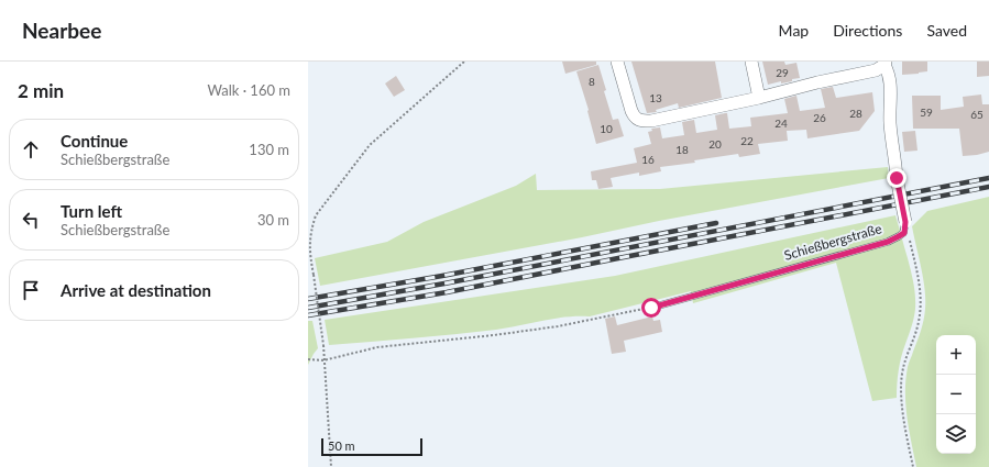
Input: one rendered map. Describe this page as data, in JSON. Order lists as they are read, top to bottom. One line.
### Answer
{"streets":{"lane":["Schießbergstraße"]},"house_numbers":["29","8","13","59","28","65","26","24","10","22","20","18","16"],"scale_bar":"50 m","page":{"header":"Nearbee","nav":["Map","Directions","Saved"],"heading":["2 min","Walk · 160 m"],"list":[["Continue","Schießbergstraße","130 m"],["Turn left","Schießbergstraße","30 m"],"Arrive at destination"],"map_buttons":["+","−"],"scale":"50 m"}}
